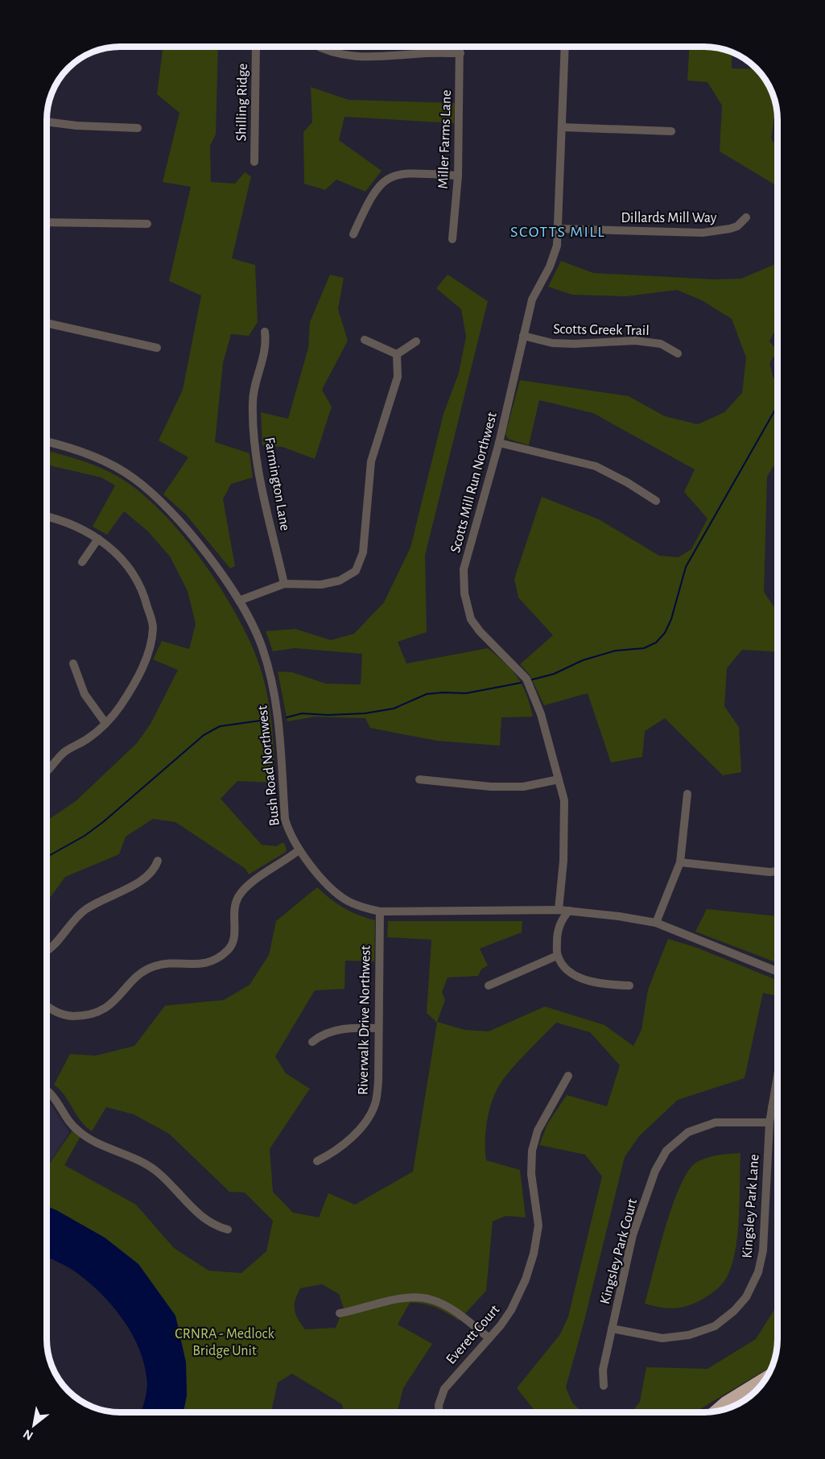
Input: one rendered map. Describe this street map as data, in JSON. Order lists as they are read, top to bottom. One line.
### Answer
{"streets":{"street":["Shilling Ridge","Miller Farms Lane","Dillards Mill Way","Scotts Greek Trail","Scotts Mill Run Northwest","Farmington Lane","Bush Road Northwest","Riverwalk Drive Northwest","Kingsley Park Lane","Kingsley Park Court","Everett Court"]},"crossings":[["Dillards Mill Way","Scotts Mill Run Northwest"],["Scotts Greek Trail","Scotts Mill Run Northwest"],["Bush Road Northwest","Riverwalk Drive Northwest"],["Kingsley Park Lane","Kingsley Park Court"]],"districts":["SCOTTS MILL"],"parks":["CRNRA - Medlock Bridge Unit"],"north":"bottom left"}
